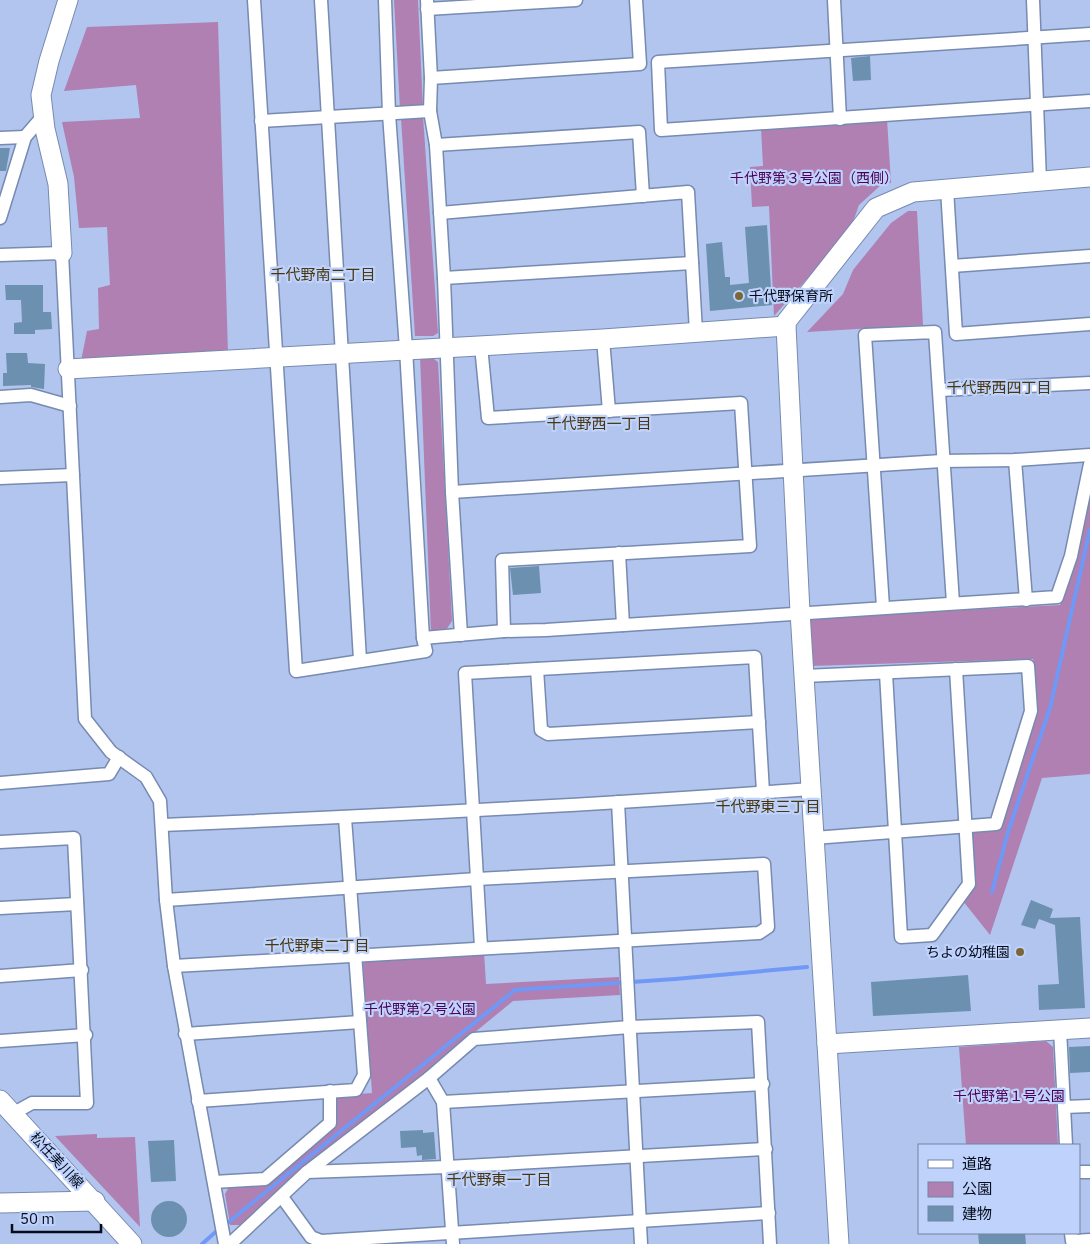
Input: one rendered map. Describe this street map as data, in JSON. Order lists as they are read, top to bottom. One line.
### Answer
{"streets":{"street":["松任美川線"]},"districts":["千代野南二丁目","千代野西四丁目","千代野西一丁目","千代野東三丁目","千代野東二丁目","千代野東一丁目"],"parks":["千代野第３号公園（西側）","千代野第２号公園","千代野第１号公園"],"places":["千代野保育所","ちよの幼稚園"],"legend":["道路","公園","建物"],"scale_bar":"50 m"}
